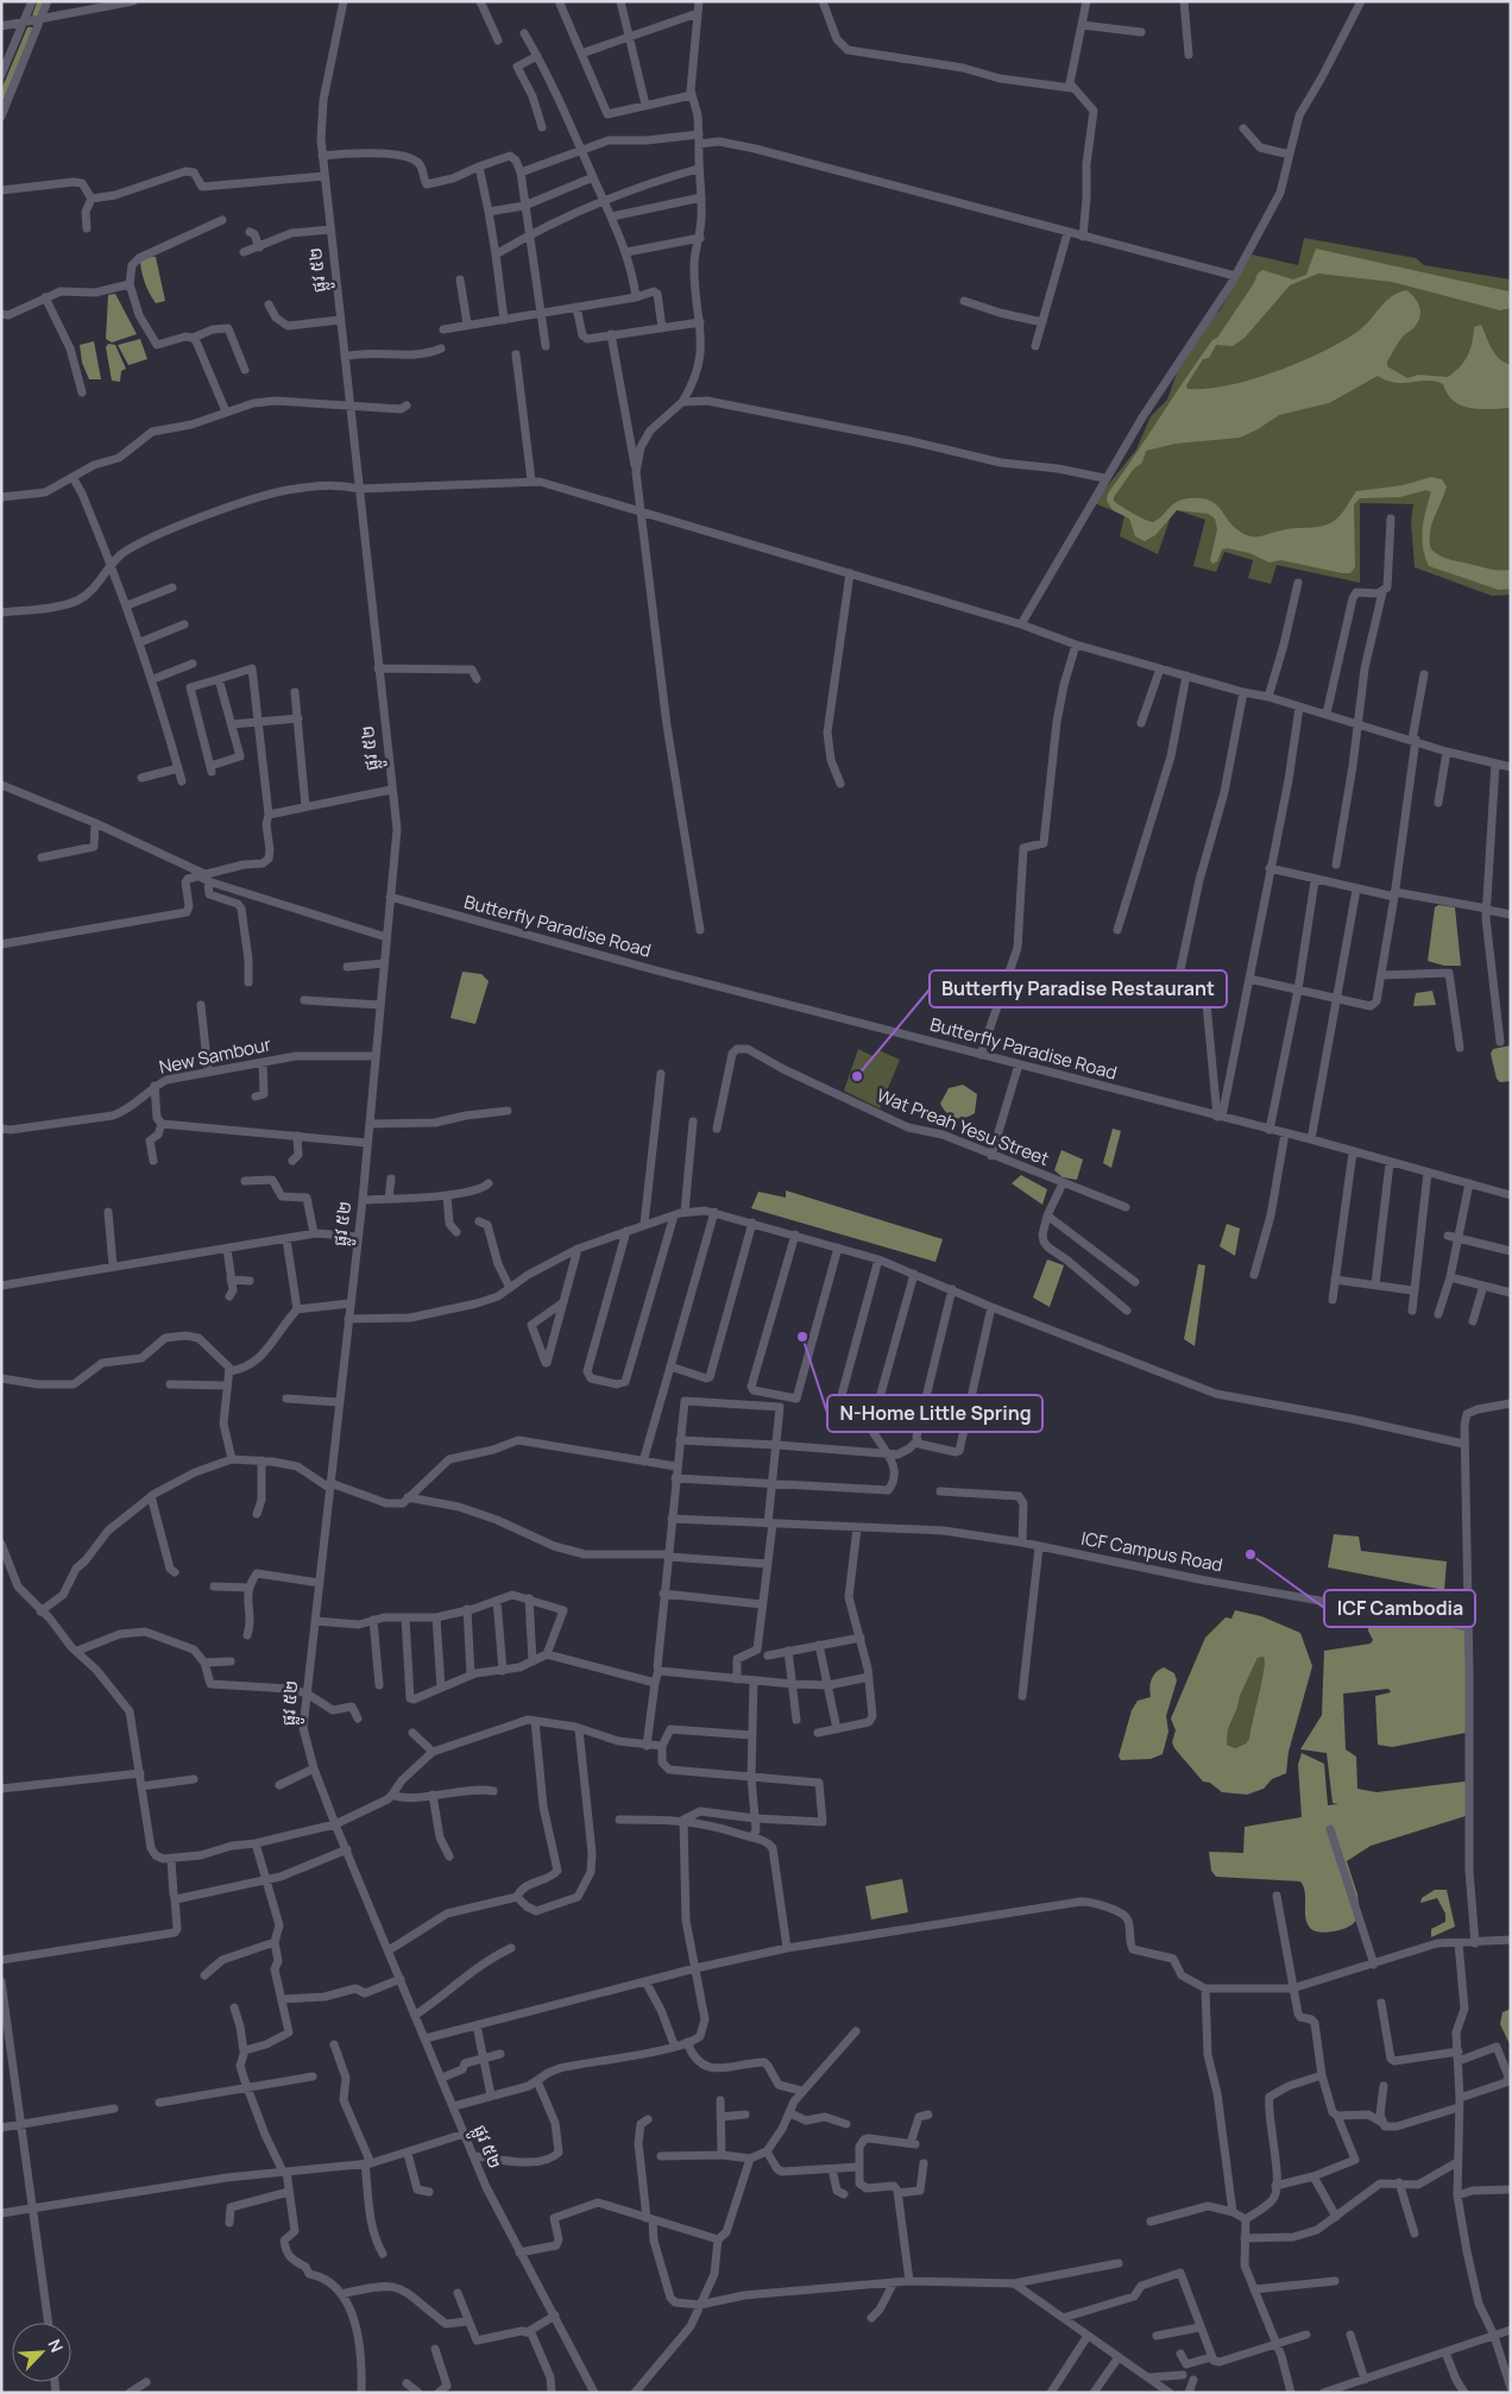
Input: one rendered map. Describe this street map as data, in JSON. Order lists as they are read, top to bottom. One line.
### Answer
{"streets":{"street":["ផ្លូវ ៥២","Butterfly Paradise Road","New Sambour","Wat Preah Yesu Street","ICF Campus Road"]},"crossings":[["ផ្លូវ ៥២","Butterfly Paradise Road"],["ផ្លូវ ៥២","New Sambour"]],"places":["Butterfly Paradise Restaurant","N-Home Little Spring","ICF Cambodia"],"north":"top right"}
